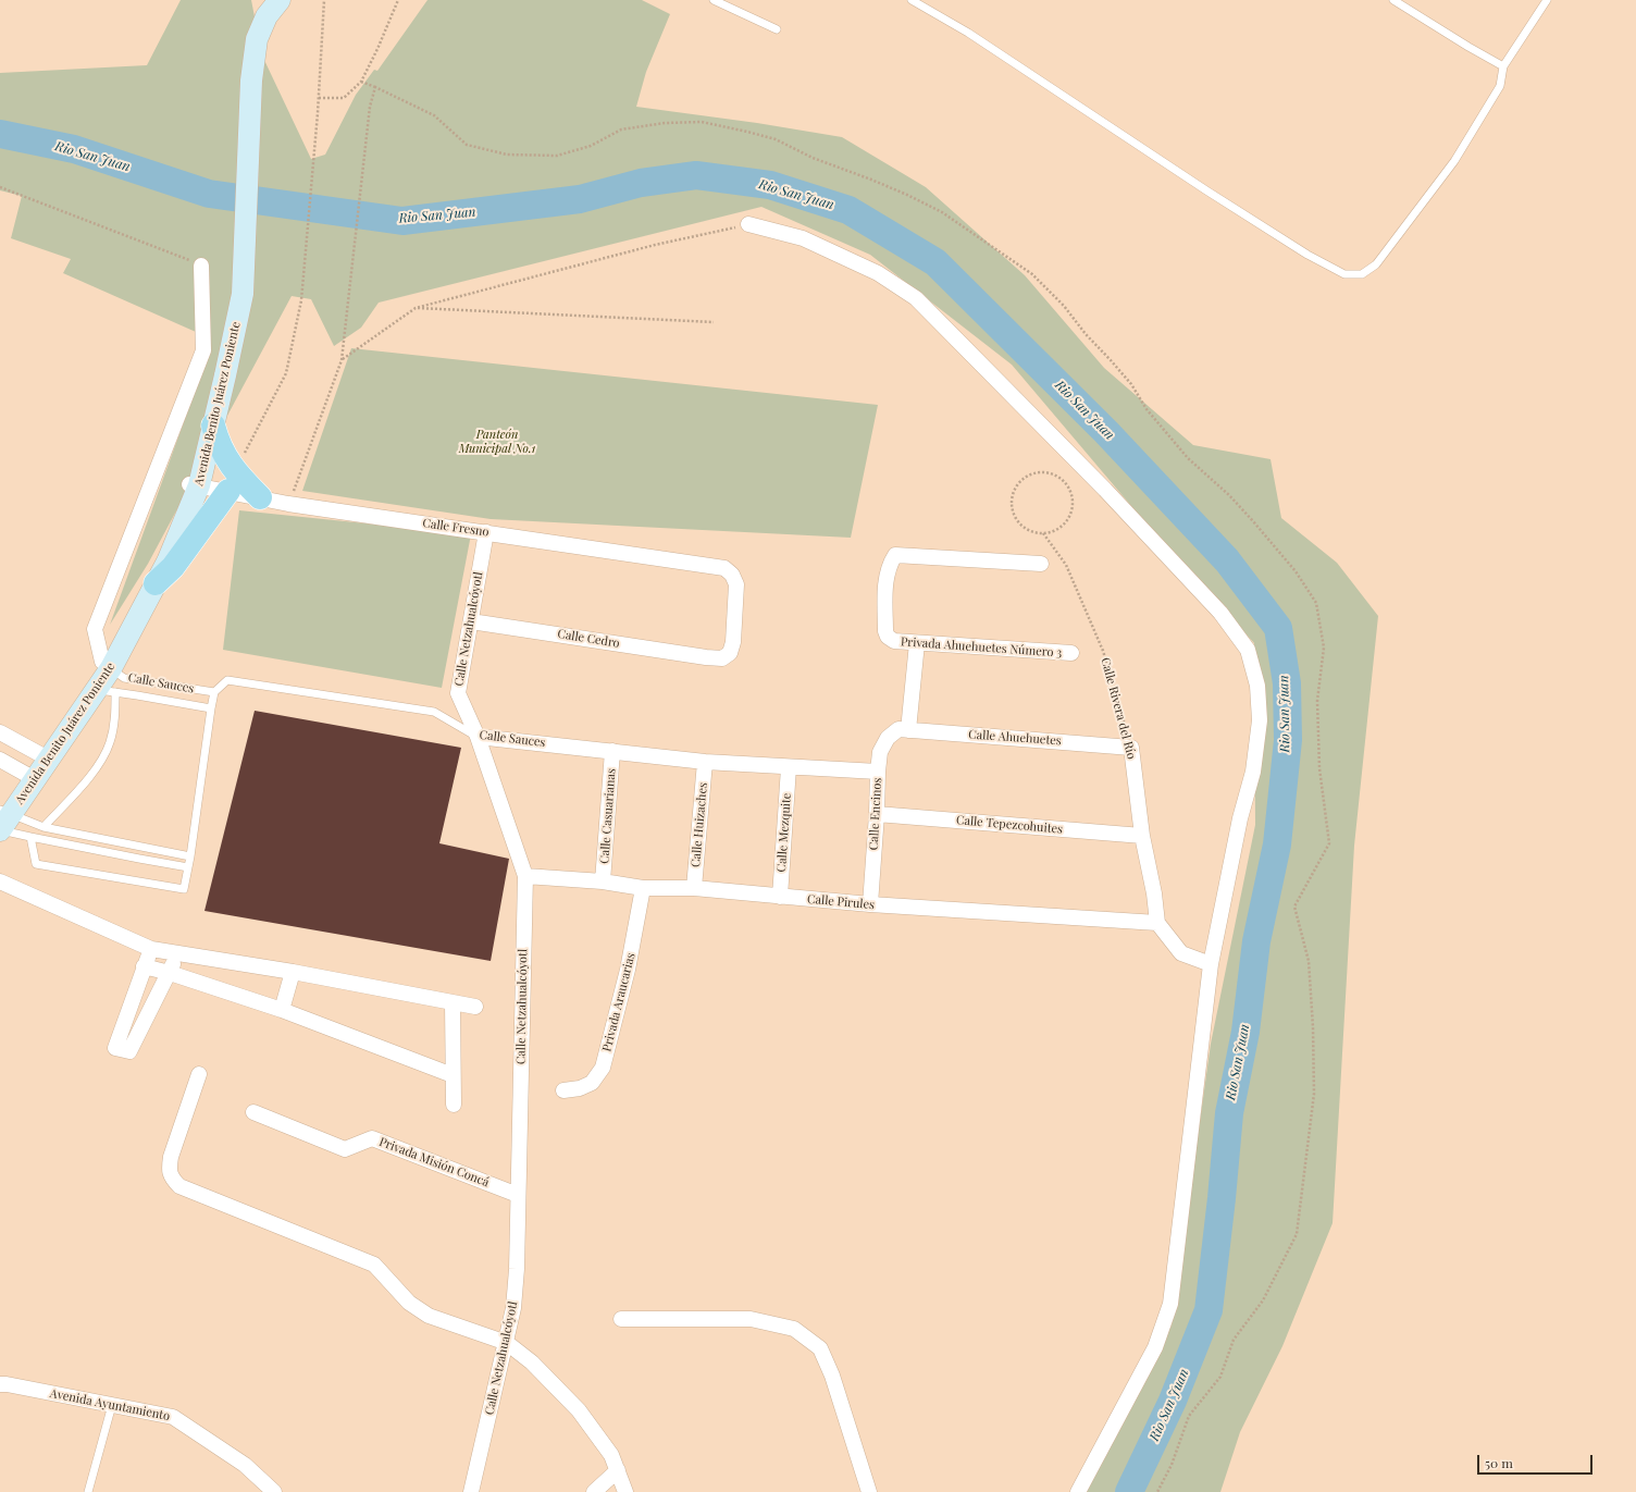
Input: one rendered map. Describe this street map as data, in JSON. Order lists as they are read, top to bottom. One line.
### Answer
{"streets":{"main road":["Avenida Benito Juárez Poniente"],"street":["Calle Fresno","Calle Netzahualcóyotl","Calle Cedro","Privada Ahuehuetes Número 3","Calle Sauces","Calle Rivera del Río","Calle Ahuehuetes","Calle Encinos","Calle Casuarianas","Calle Huizaches","Calle Tepezcohuites","Calle Mezquite","Calle Pirules","Privada Araucarias","Privada Misión Concá","Avenida Ayuntamiento"]},"crossings":[["Avenida Benito Juárez Poniente","Calle Sauces"],["Calle Fresno","Calle Netzahualcóyotl"],["Calle Fresno","Calle Cedro"],["Calle Netzahualcóyotl","Calle Cedro"],["Calle Netzahualcóyotl","Calle Sauces"],["Calle Netzahualcóyotl","Calle Pirules"],["Calle Netzahualcóyotl","Privada Misión Concá"],["Calle Sauces","Calle Encinos"],["Calle Sauces","Calle Casuarianas"],["Calle Sauces","Calle Huizaches"],["Calle Sauces","Calle Mezquite"],["Calle Rivera del Río","Calle Ahuehuetes"],["Calle Rivera del Río","Calle Tepezcohuites"],["Calle Rivera del Río","Calle Pirules"],["Calle Ahuehuetes","Calle Encinos"],["Calle Encinos","Calle Tepezcohuites"],["Calle Encinos","Calle Pirules"],["Calle Casuarianas","Calle Pirules"],["Calle Huizaches","Calle Pirules"],["Calle Mezquite","Calle Pirules"],["Calle Pirules","Privada Araucarias"]],"water":["Rio San Juan"],"parks":["Panteón Municipal No.1"],"scale_bar":"50 m"}
